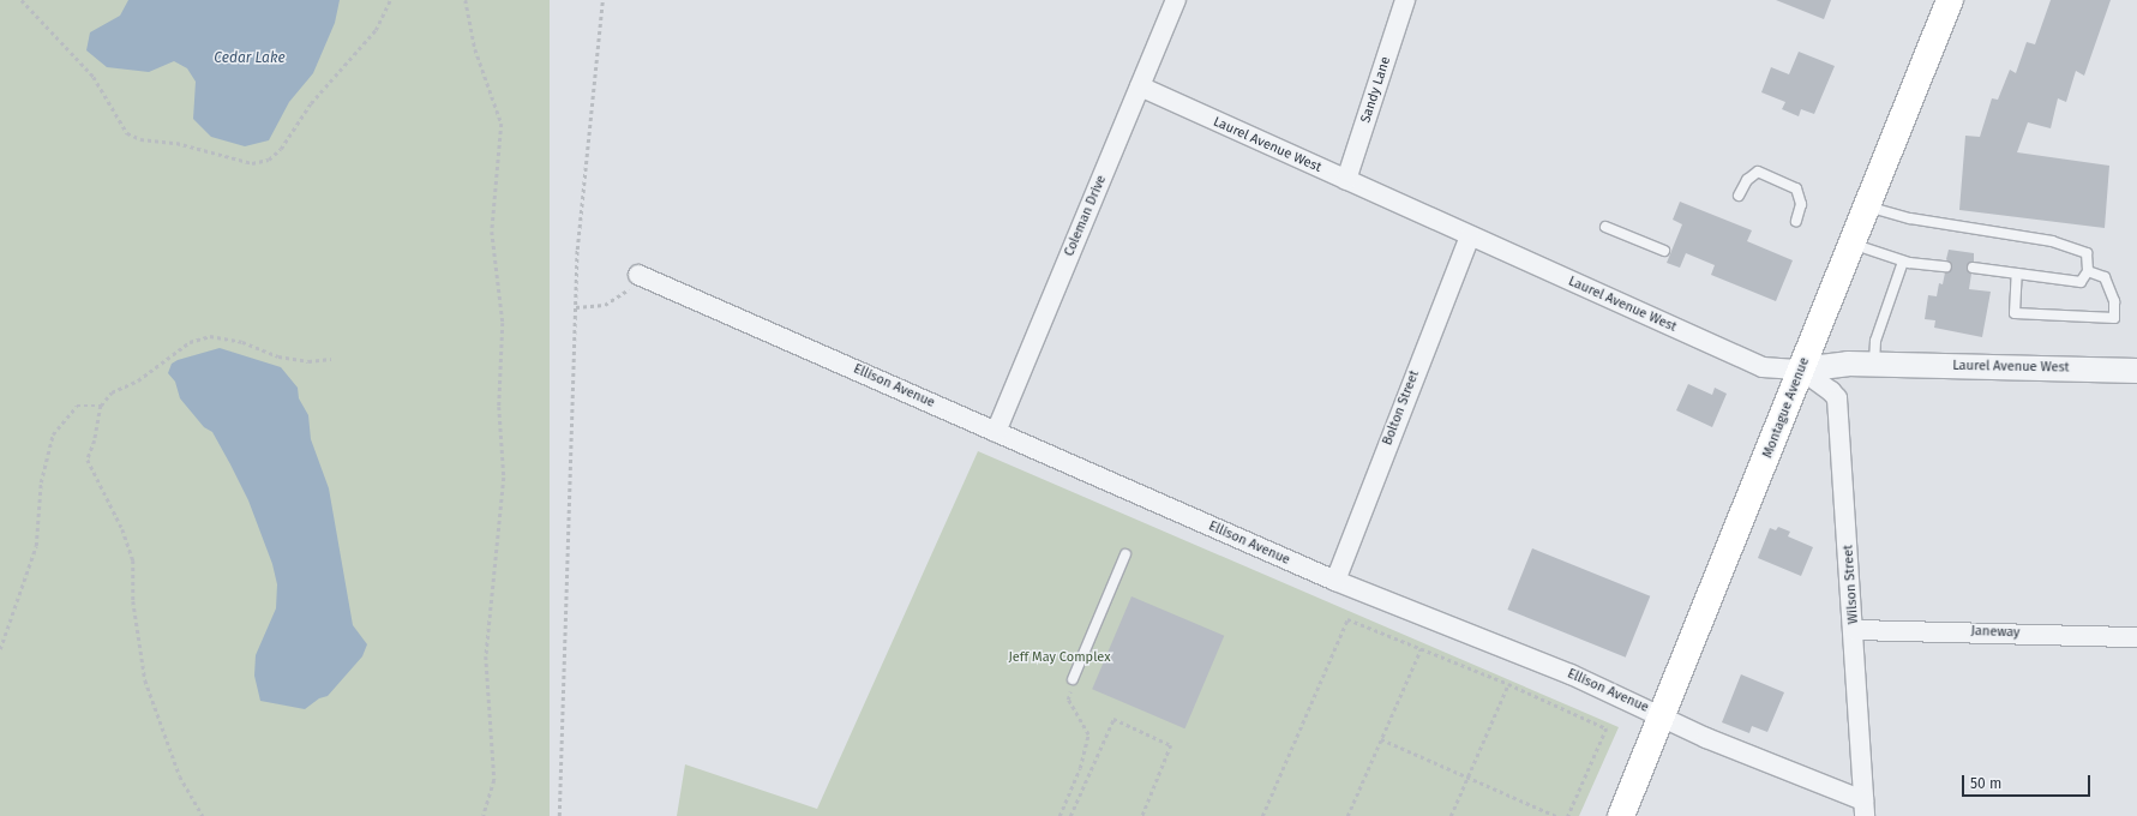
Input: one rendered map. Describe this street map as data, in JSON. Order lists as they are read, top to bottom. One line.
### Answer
{"streets":{"main road":["Montague Avenue"],"street":["Sandy Lane","Laurel Avenue West","Coleman Drive","Ellison Avenue","Bolton Street","Wilson Street","Janeway"]},"crossings":[["Sandy Lane","Laurel Avenue West"],["Laurel Avenue West","Coleman Drive"],["Laurel Avenue West","Bolton Street"],["Laurel Avenue West","Montague Avenue"],["Laurel Avenue West","Wilson Street"],["Coleman Drive","Ellison Avenue"],["Ellison Avenue","Bolton Street"],["Ellison Avenue","Montague Avenue"],["Ellison Avenue","Wilson Street"],["Montague Avenue","Wilson Street"],["Wilson Street","Janeway"]],"water":["Cedar Lake"],"parks":["Jeff May Complex"],"scale_bar":"50 m"}
